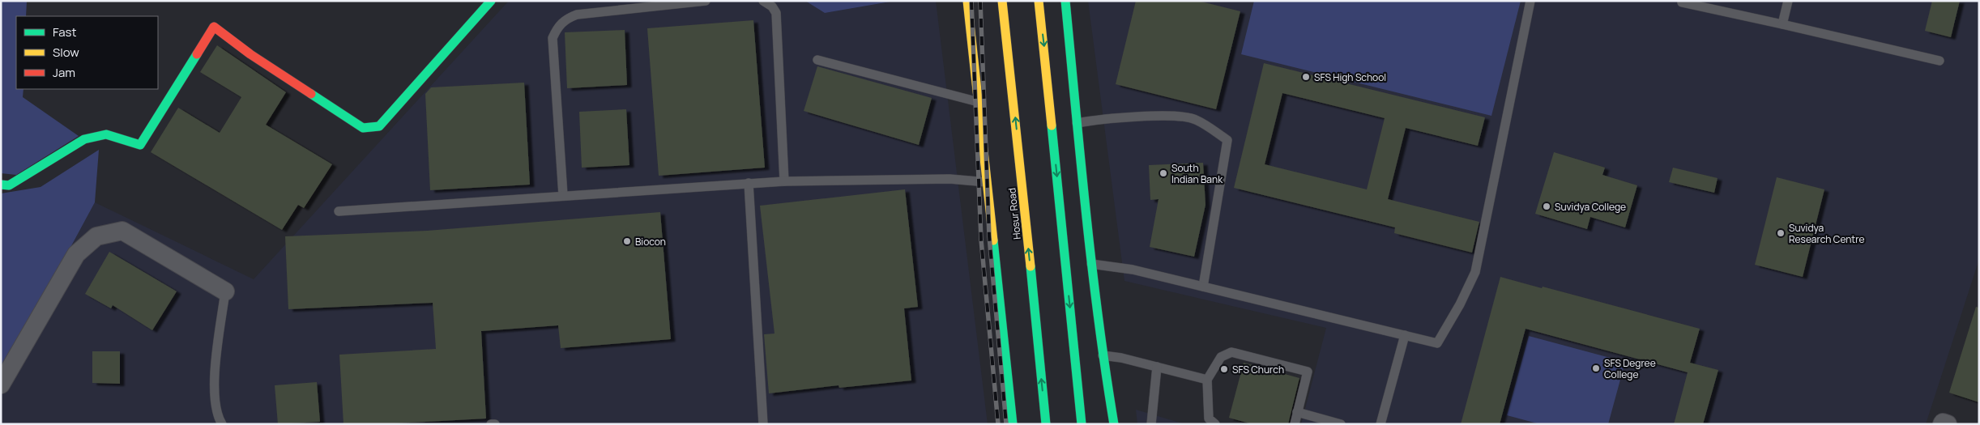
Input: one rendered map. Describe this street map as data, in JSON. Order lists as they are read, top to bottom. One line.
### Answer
{"streets":{"main road":["Hosur Road"]},"places":["SFS High School","South Indian Bank","Suvidya College","Suvidya Research Centre","Biocon","SFS Degree College","SFS Church"],"legend":["Fast","Slow","Jam"]}
